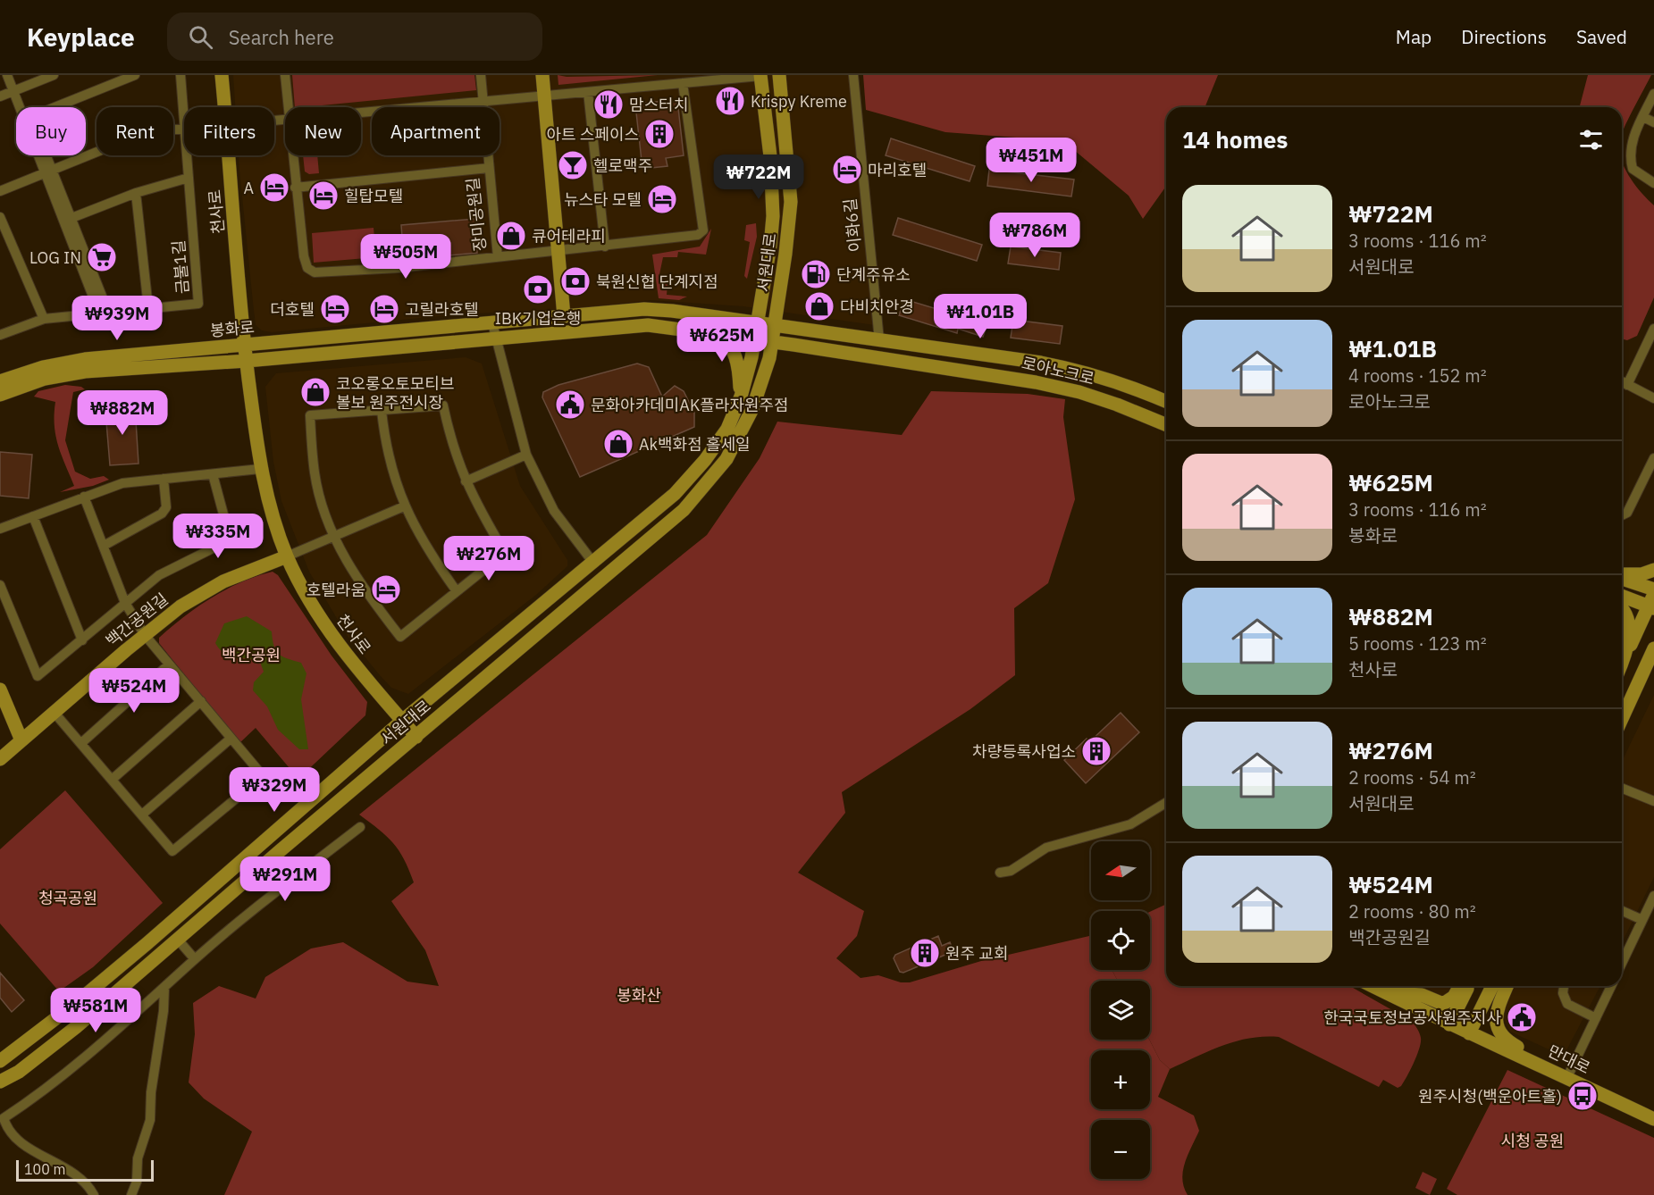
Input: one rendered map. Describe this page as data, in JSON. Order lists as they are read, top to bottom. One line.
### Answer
{"streets":{"street":["천사로","장미공원길","이화6길","서원대로","금불1길","봉화로","로아노크로","백간공원길","만대로"]},"crossings":[["천사로","서원대로"],["천사로","봉화로"],["천사로","백간공원길"],["장미공원길","서원대로"],["이화6길","로아노크로"],["서원대로","봉화로"],["서원대로","로아노크로"],["봉화로","로아노크로"]],"parks":["백간공원","청곡공원","봉화산","시청 공원"],"places":{"restaurant":["Krispy Kreme","맘스터치"],"building":["아트 스페이스","차량등록사업소","원주 교회"],"bar":["헬로맥주"],"hotel":["마리호텔","A","힐탑모텔","뉴스타 모텔","더호텔","고릴라호텔","호텔라움"],"shop":["큐어테라피","다비치안경","코오롱오토모티브 볼보 원주전시장","Ak백화점 홀세일"],"supermarket":["LOG IN"],"fuel station":["단계주유소"],"bank":["북원신협 단계지점","IBK기업은행"],"public building":["문화아카데미AK플라자원주점","한국국토정보공사원주지사"],"bus stop":["원주시청(백운아트홀)"]},"scale_bar":"100 m","north":"left","page":{"header":"Keyplace","search":"Search here","nav":["Map","Directions","Saved"],"chip":["Buy","Rent","Filters","New","Apartment"],"heading":"14 homes","price":["₩451M","₩722M","₩786M","₩505M","₩1.01B","₩939M","₩625M","₩882M","₩335M","₩276M","₩524M","₩329M","₩291M","₩581M"],"list":[{"name":"₩722M","note":"3 rooms · 116 m² · 서원대로"},{"name":"₩1.01B","note":"4 rooms · 152 m² · 로아노크로"},{"name":"₩625M","note":"3 rooms · 116 m² · 봉화로"},{"name":"₩882M","note":"5 rooms · 123 m² · 천사로"},{"name":"₩276M","note":"2 rooms · 54 m² · 서원대로"},{"name":"₩524M","note":"2 rooms · 80 m² · 백간공원길"}],"map_buttons":["+","−"],"scale":"100 m"}}
